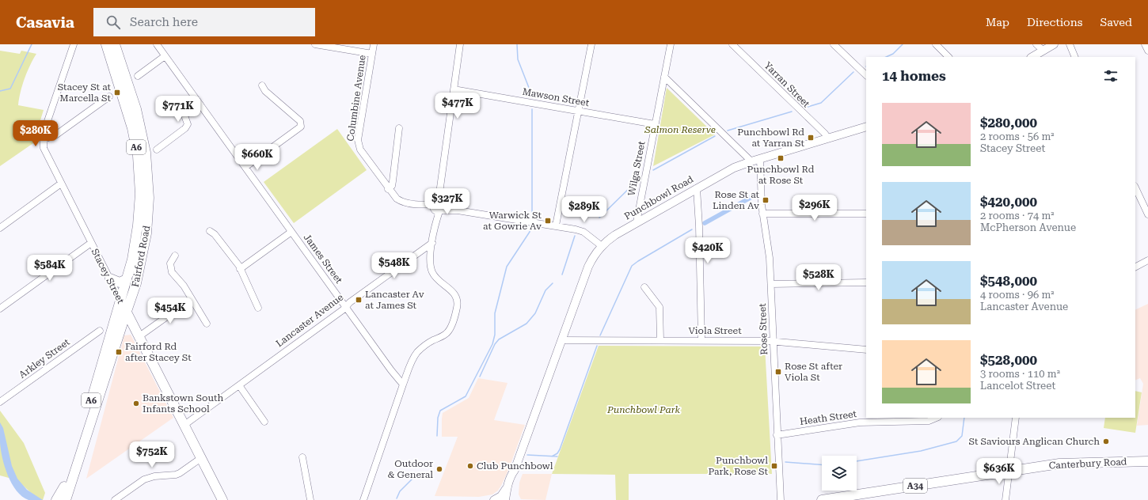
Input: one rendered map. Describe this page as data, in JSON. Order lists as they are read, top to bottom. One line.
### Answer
{"streets":{"highway":["A6","Fairford Road","Stacey Street","Canterbury Road","A34"],"main road":["Punchbowl Road"],"street":["Yarran Street","Mawson Street","Columbine Avenue","Wilga Street","James Street","Lancaster Avenue","Rose Street","Viola Street","Arkley Street","Heath Street"]},"crossings":[["Yarran Street","Punchbowl Road"],["Mawson Street","Wilga Street"],["Wilga Street","Punchbowl Road"],["Punchbowl Road","Rose Street"],["Punchbowl Road","Viola Street"],["Fairford Road","Stacey Street"],["James Street","Lancaster Avenue"],["Stacey Street","Lancaster Avenue"],["Rose Street","Viola Street"],["Rose Street","Heath Street"]],"parks":["Salmon Reserve","Punchbowl Park"],"places":{"transit":["Stacey St at Marcella St","Punchbowl Rd at Yarran St","Punchbowl Rd at Rose St","Rose St at Linden Av","Warwick St at Gowrie Av","Lancaster Av at James St","Fairford Rd after Stacey St","Rose St after Viola St","Punchbowl Park, Rose St"],"other":["Bankstown South Infants School","St Saviours Anglican Church","Club Punchbowl","Outdoor & General"]},"page":{"header":"Casavia","search":"Search here","nav":["Map","Directions","Saved"],"heading":"14 homes","price":["$477K","$771K","$280K","$660K","$327K","$296K","$289K","$420K","$548K","$584K","$528K","$454K","$752K","$636K"],"list":[{"name":"$280,000","note":"2 rooms · 56 m² · Stacey Street"},{"name":"$420,000","note":"2 rooms · 74 m² · McPherson Avenue"},{"name":"$548,000","note":"4 rooms · 96 m² · Lancaster Avenue"},{"name":"$528,000","note":"3 rooms · 110 m² · Lancelot Street"}]}}
